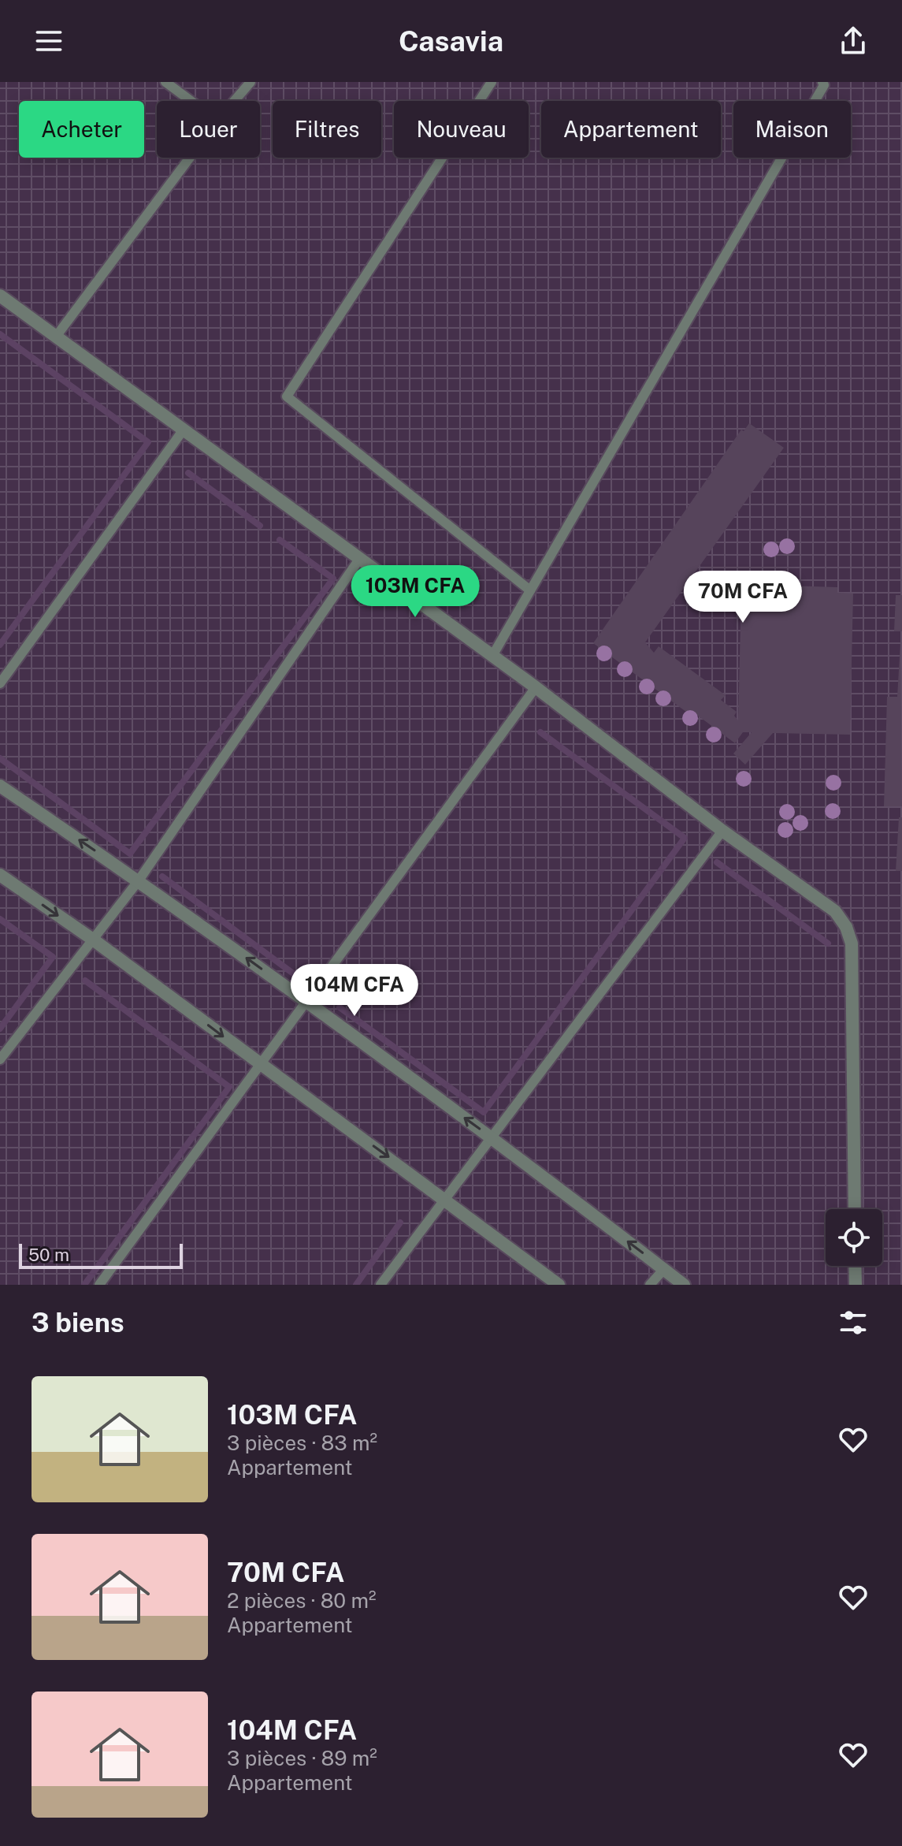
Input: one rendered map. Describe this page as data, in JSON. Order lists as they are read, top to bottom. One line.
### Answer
{"scale_bar":"50 m","page":{"header":"Casavia","chip":["Acheter","Louer","Filtres","Nouveau","Appartement","Maison"],"price":["103M CFA","70M CFA","104M CFA"],"scale":"50 m","heading":"3 biens","list":[{"name":"103M CFA","note":"3 pièces · 83 m² · Appartement"},{"name":"70M CFA","note":"2 pièces · 80 m² · Appartement"},{"name":"104M CFA","note":"3 pièces · 89 m² · Appartement"}]}}
